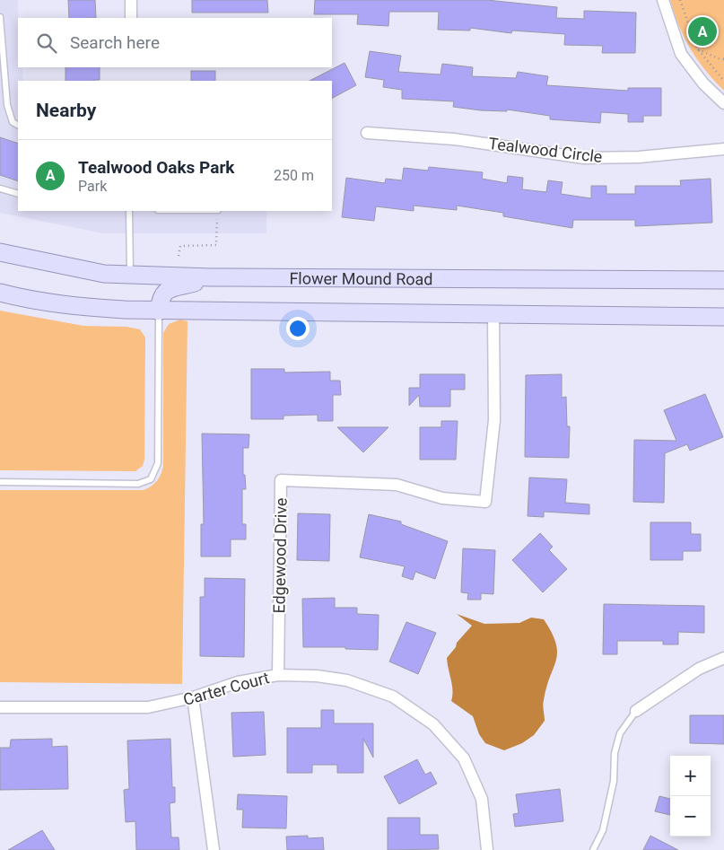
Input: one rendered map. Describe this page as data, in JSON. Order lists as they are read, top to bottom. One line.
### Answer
{"streets":{"main road":["Flower Mound Road"],"street":["Tealwood Circle","Edgewood Drive","Carter Court"]},"crossings":[["Edgewood Drive","Carter Court"]],"page":{"pins":"A","search":"Search here","heading":"Nearby","list":[{"mark":"A","name":"Tealwood Oaks Park","note":"Park","value":"250 m"}],"map_buttons":["+","−"]}}
